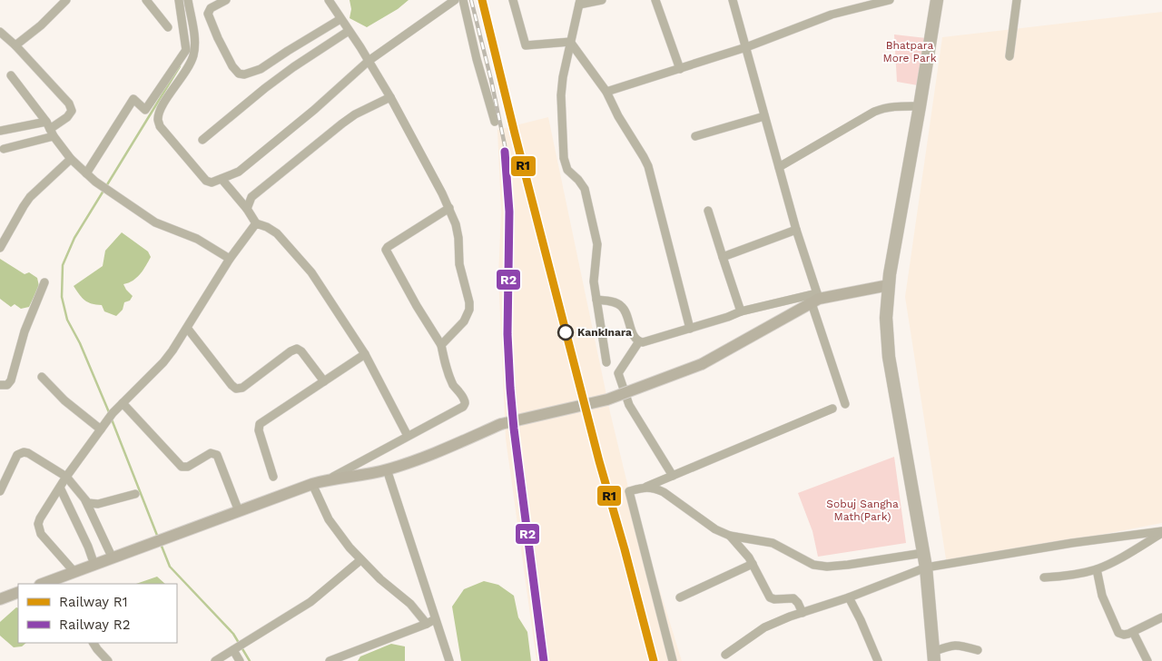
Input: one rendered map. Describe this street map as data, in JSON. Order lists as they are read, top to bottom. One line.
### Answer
{"parks":["Bhatpara More Park","Sobuj Sangha Math(Park)"],"places":["Kankinara"],"lines":["rail line R1","rail line R2"],"legend":["Railway R1","Railway R2"]}
